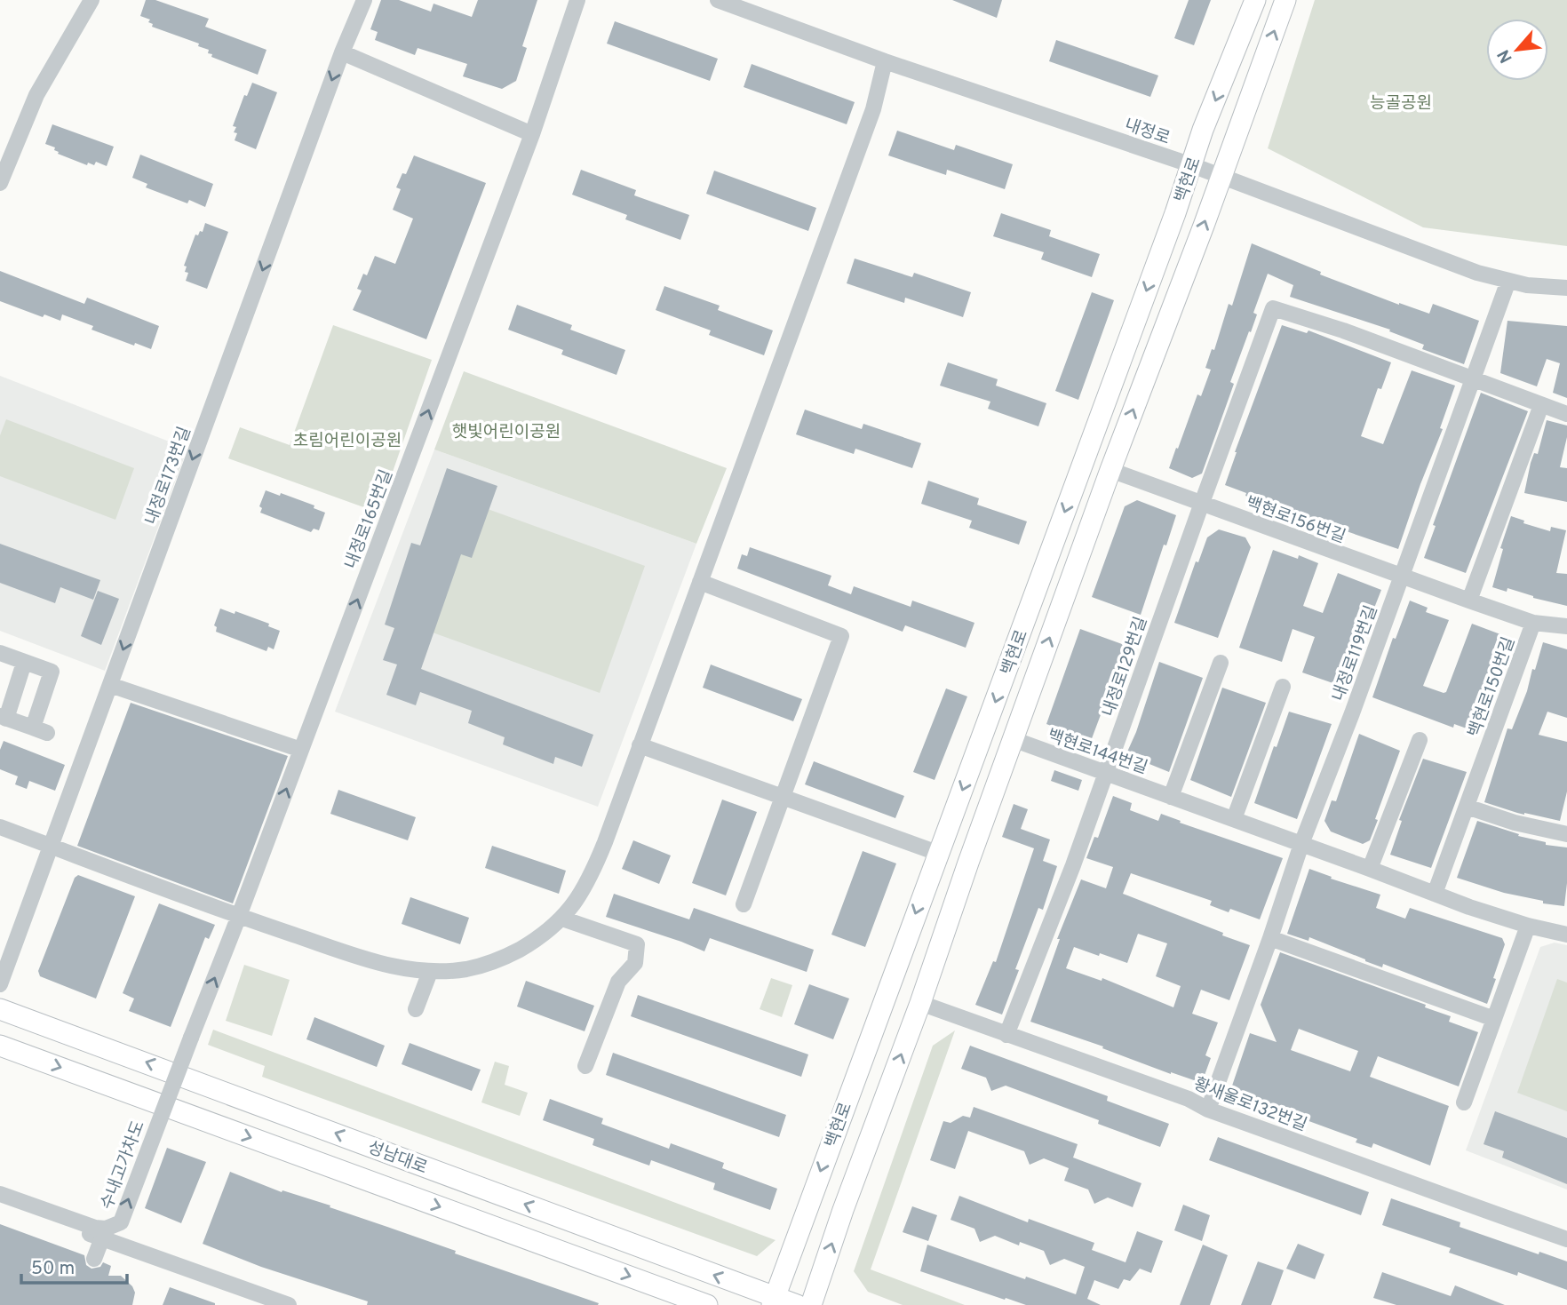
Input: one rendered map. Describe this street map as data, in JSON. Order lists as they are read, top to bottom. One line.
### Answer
{"streets":{"main road":["백현로","성남대로"],"street":["내정로","내정로173번길","내정로165번길","백현로156번길","내정로119번길","내정로129번길","백현로150번길","백현로144번길","황새울로132번길","수내고가차도"]},"crossings":[["내정로","백현로"],["내정로","내정로119번길"],["백현로","백현로156번길"],["백현로","백현로144번길"],["백현로","황새울로132번길"],["백현로","성남대로"],["내정로165번길","수내고가차도"],["백현로156번길","내정로119번길"],["백현로156번길","내정로129번길"],["백현로156번길","백현로150번길"],["내정로119번길","내정로129번길"],["내정로119번길","백현로144번길"],["내정로119번길","황새울로132번길"],["내정로129번길","백현로144번길"],["내정로129번길","황새울로132번길"]],"one_way":["내정로173번길","내정로165번길","수내고가차도"],"parks":["능골공원","햇빛어린이공원","초림어린이공원"],"scale_bar":"50 m","north":"bottom left"}
